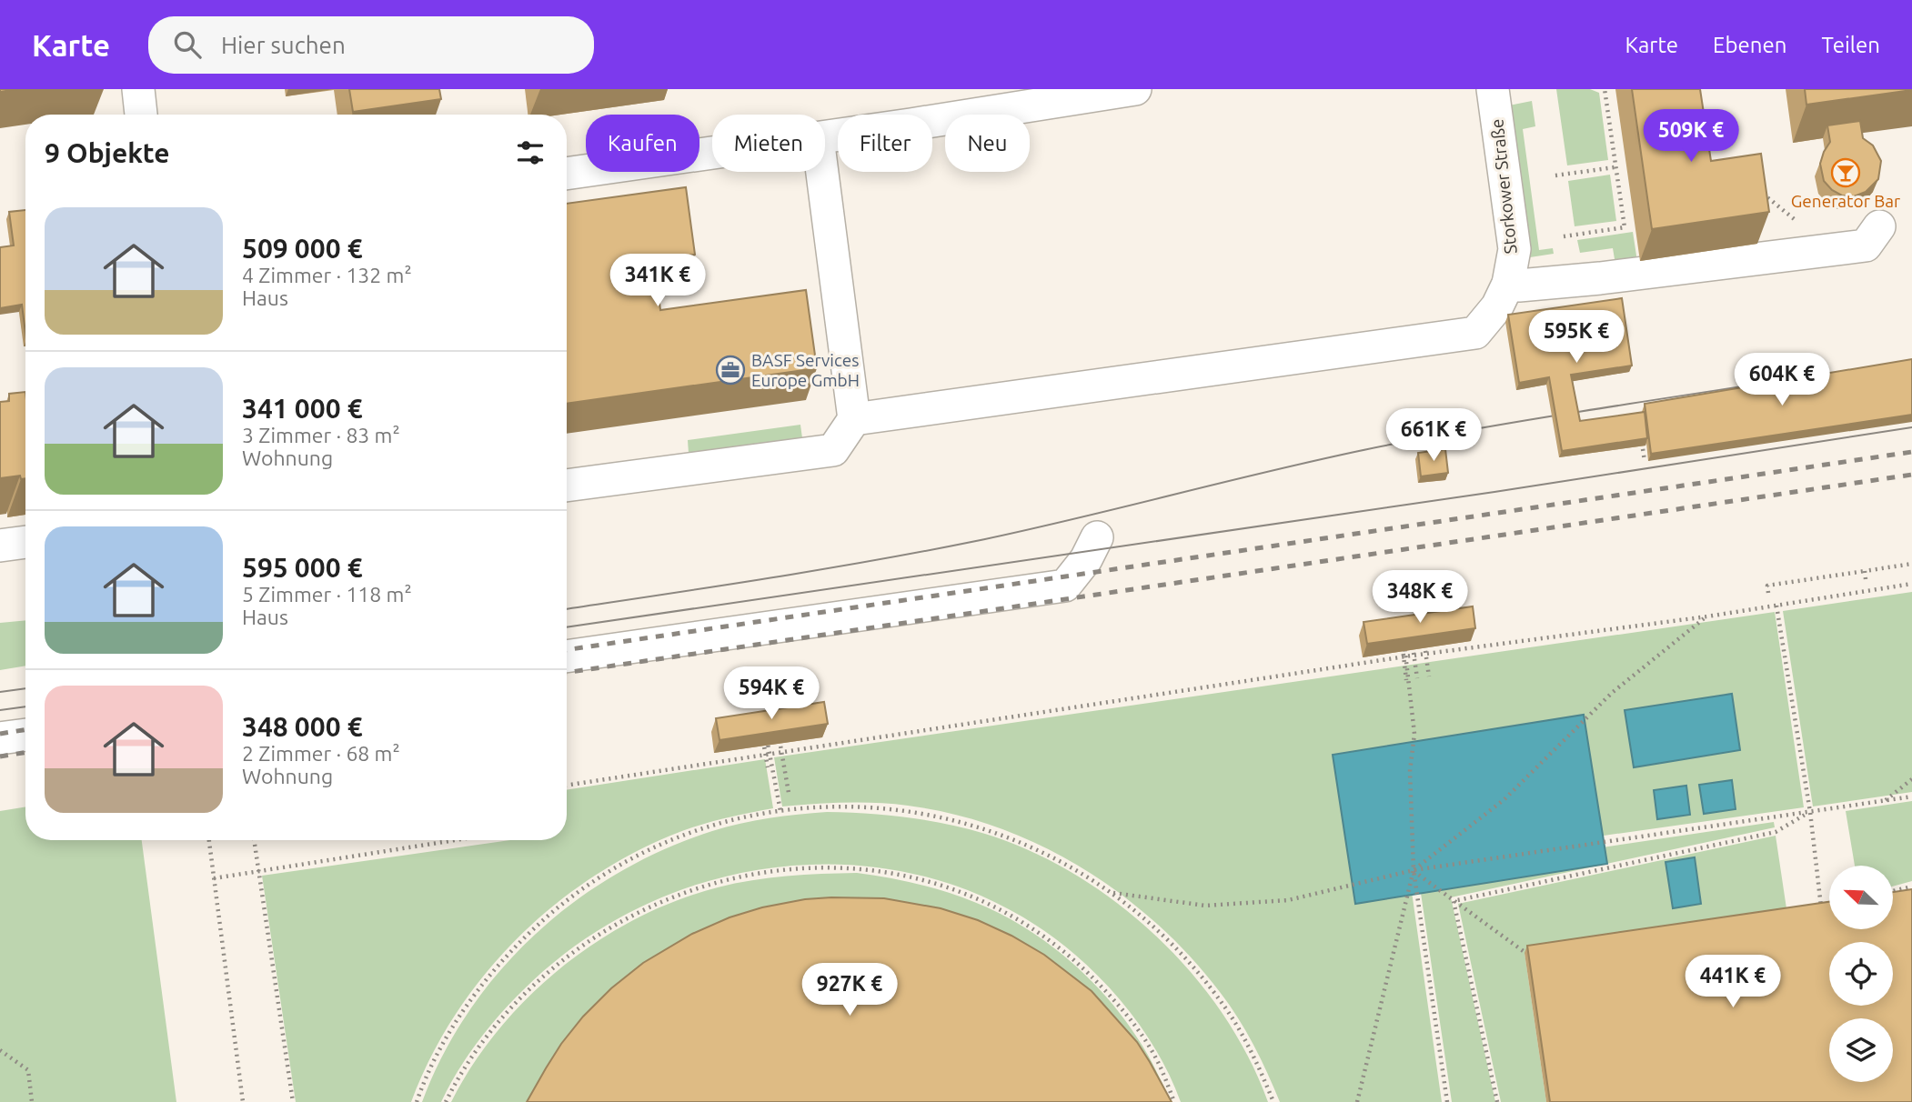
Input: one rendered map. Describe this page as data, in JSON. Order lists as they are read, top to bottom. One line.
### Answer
{"streets":{"lane":["Storkower Straße"]},"places":{"bar":["Generator Bar"],"office":["BASF Services Europe GmbH"]},"north":"top left","page":{"header":"Karte","search":"Hier suchen","nav":["Karte","Ebenen","Teilen"],"price":["509K €","341K €","595K €","604K €","661K €","348K €","594K €","441K €","927K €"],"chip":["Kaufen","Mieten","Filter","Neu"],"heading":"9 Objekte","list":[{"name":"509 000 €","note":"4 Zimmer · 132 m² · Haus"},{"name":"341 000 €","note":"3 Zimmer · 83 m² · Wohnung"},{"name":"595 000 €","note":"5 Zimmer · 118 m² · Haus"},{"name":"348 000 €","note":"2 Zimmer · 68 m² · Wohnung"}]}}
